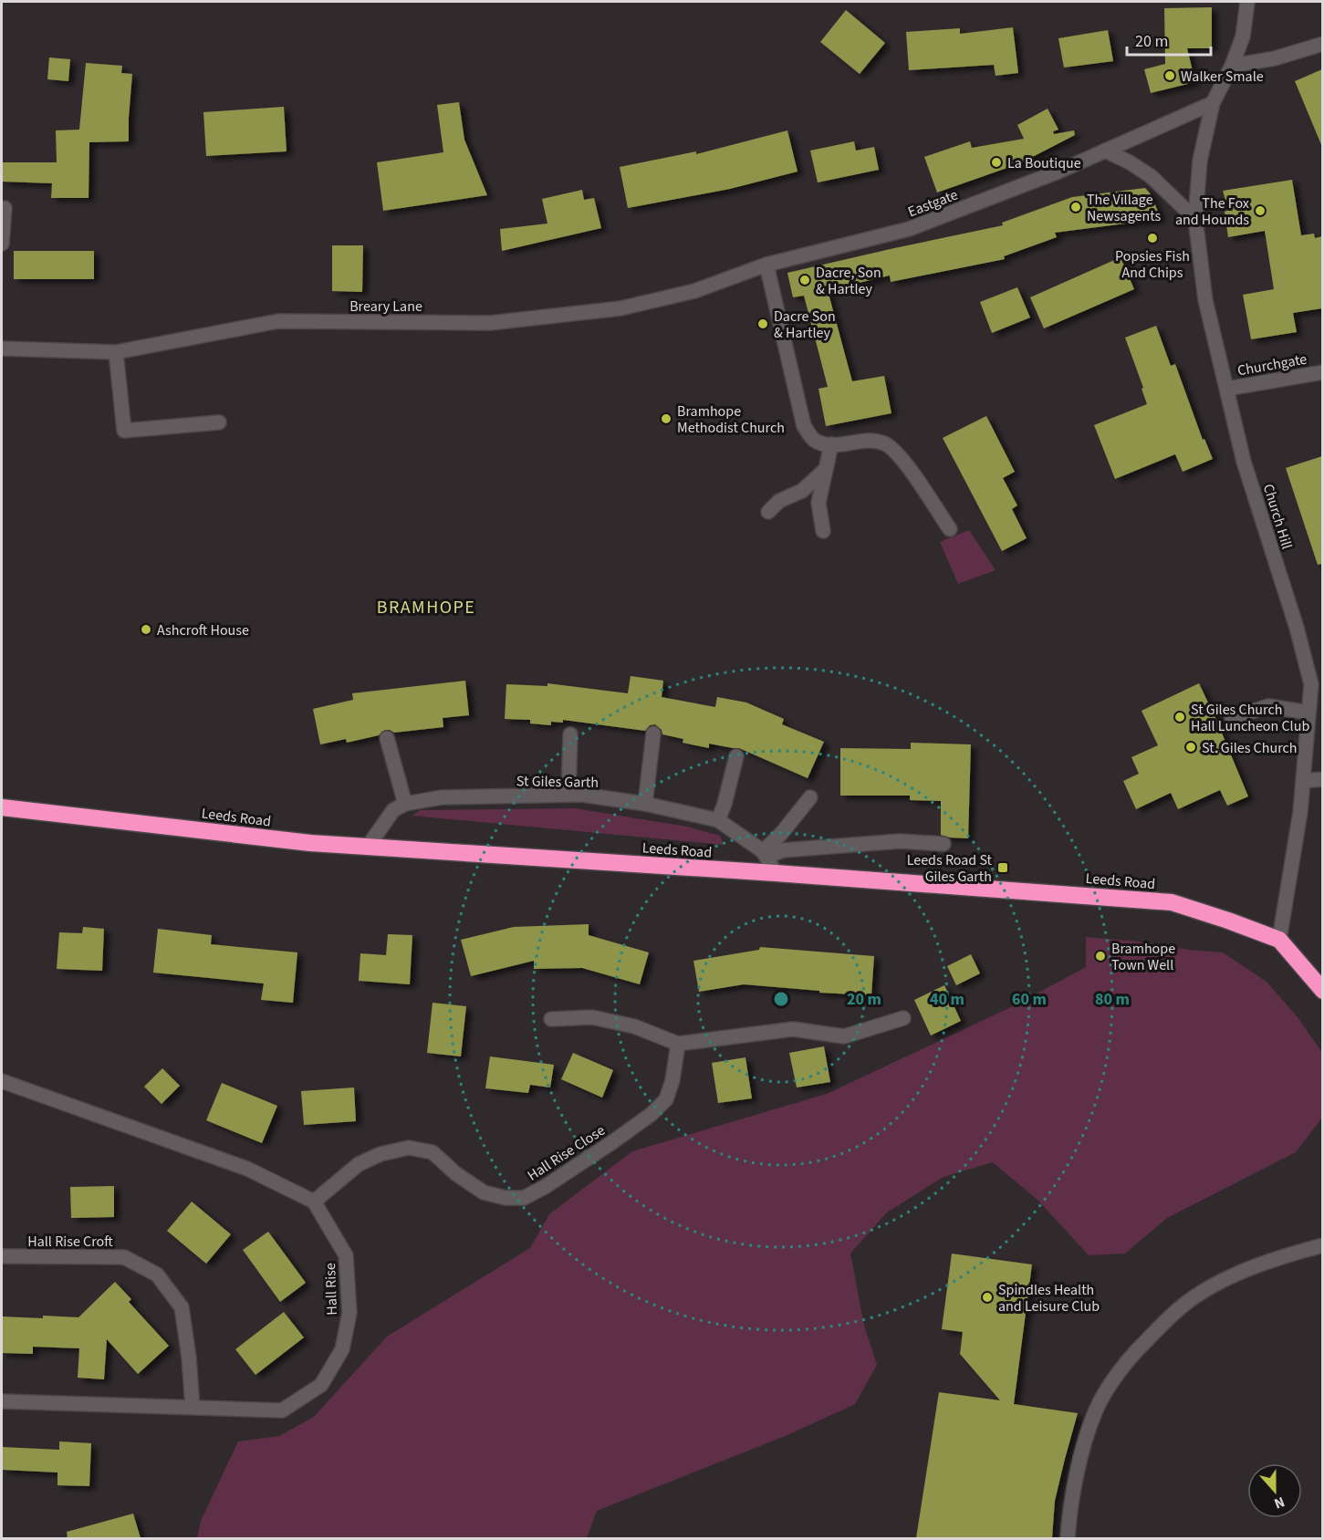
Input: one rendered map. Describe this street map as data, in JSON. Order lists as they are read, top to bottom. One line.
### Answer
{"streets":{"highway":["Leeds Road"],"street":["Eastgate","Breary Lane","Churchgate","Church Hill","St Giles Garth","Hall Rise Close","Hall Rise Croft","Hall Rise"]},"crossings":[["Eastgate","Breary Lane"],["Eastgate","Church Hill"],["Churchgate","Church Hill"],["Church Hill","Leeds Road"],["St Giles Garth","Leeds Road"],["Hall Rise Close","Hall Rise"],["Hall Rise Croft","Hall Rise"]],"districts":["BRAMHOPE"],"places":{"other":["Walker Smale","La Boutique","The Village Newsagents","The Fox and Hounds","Popsies Fish And Chips","Dacre, Son & Hartley","Dacre Son & Hartley","Bramhope Methodist Church","Ashcroft House","St Giles Church Hall Luncheon Club","St. Giles Church","Bramhope Town Well","Spindles Health and Leisure Club"],"transit":["Leeds Road St Giles Garth"]},"scale_bar":"20 m","north":"bottom","rings":["20 m","40 m","60 m","80 m"]}
